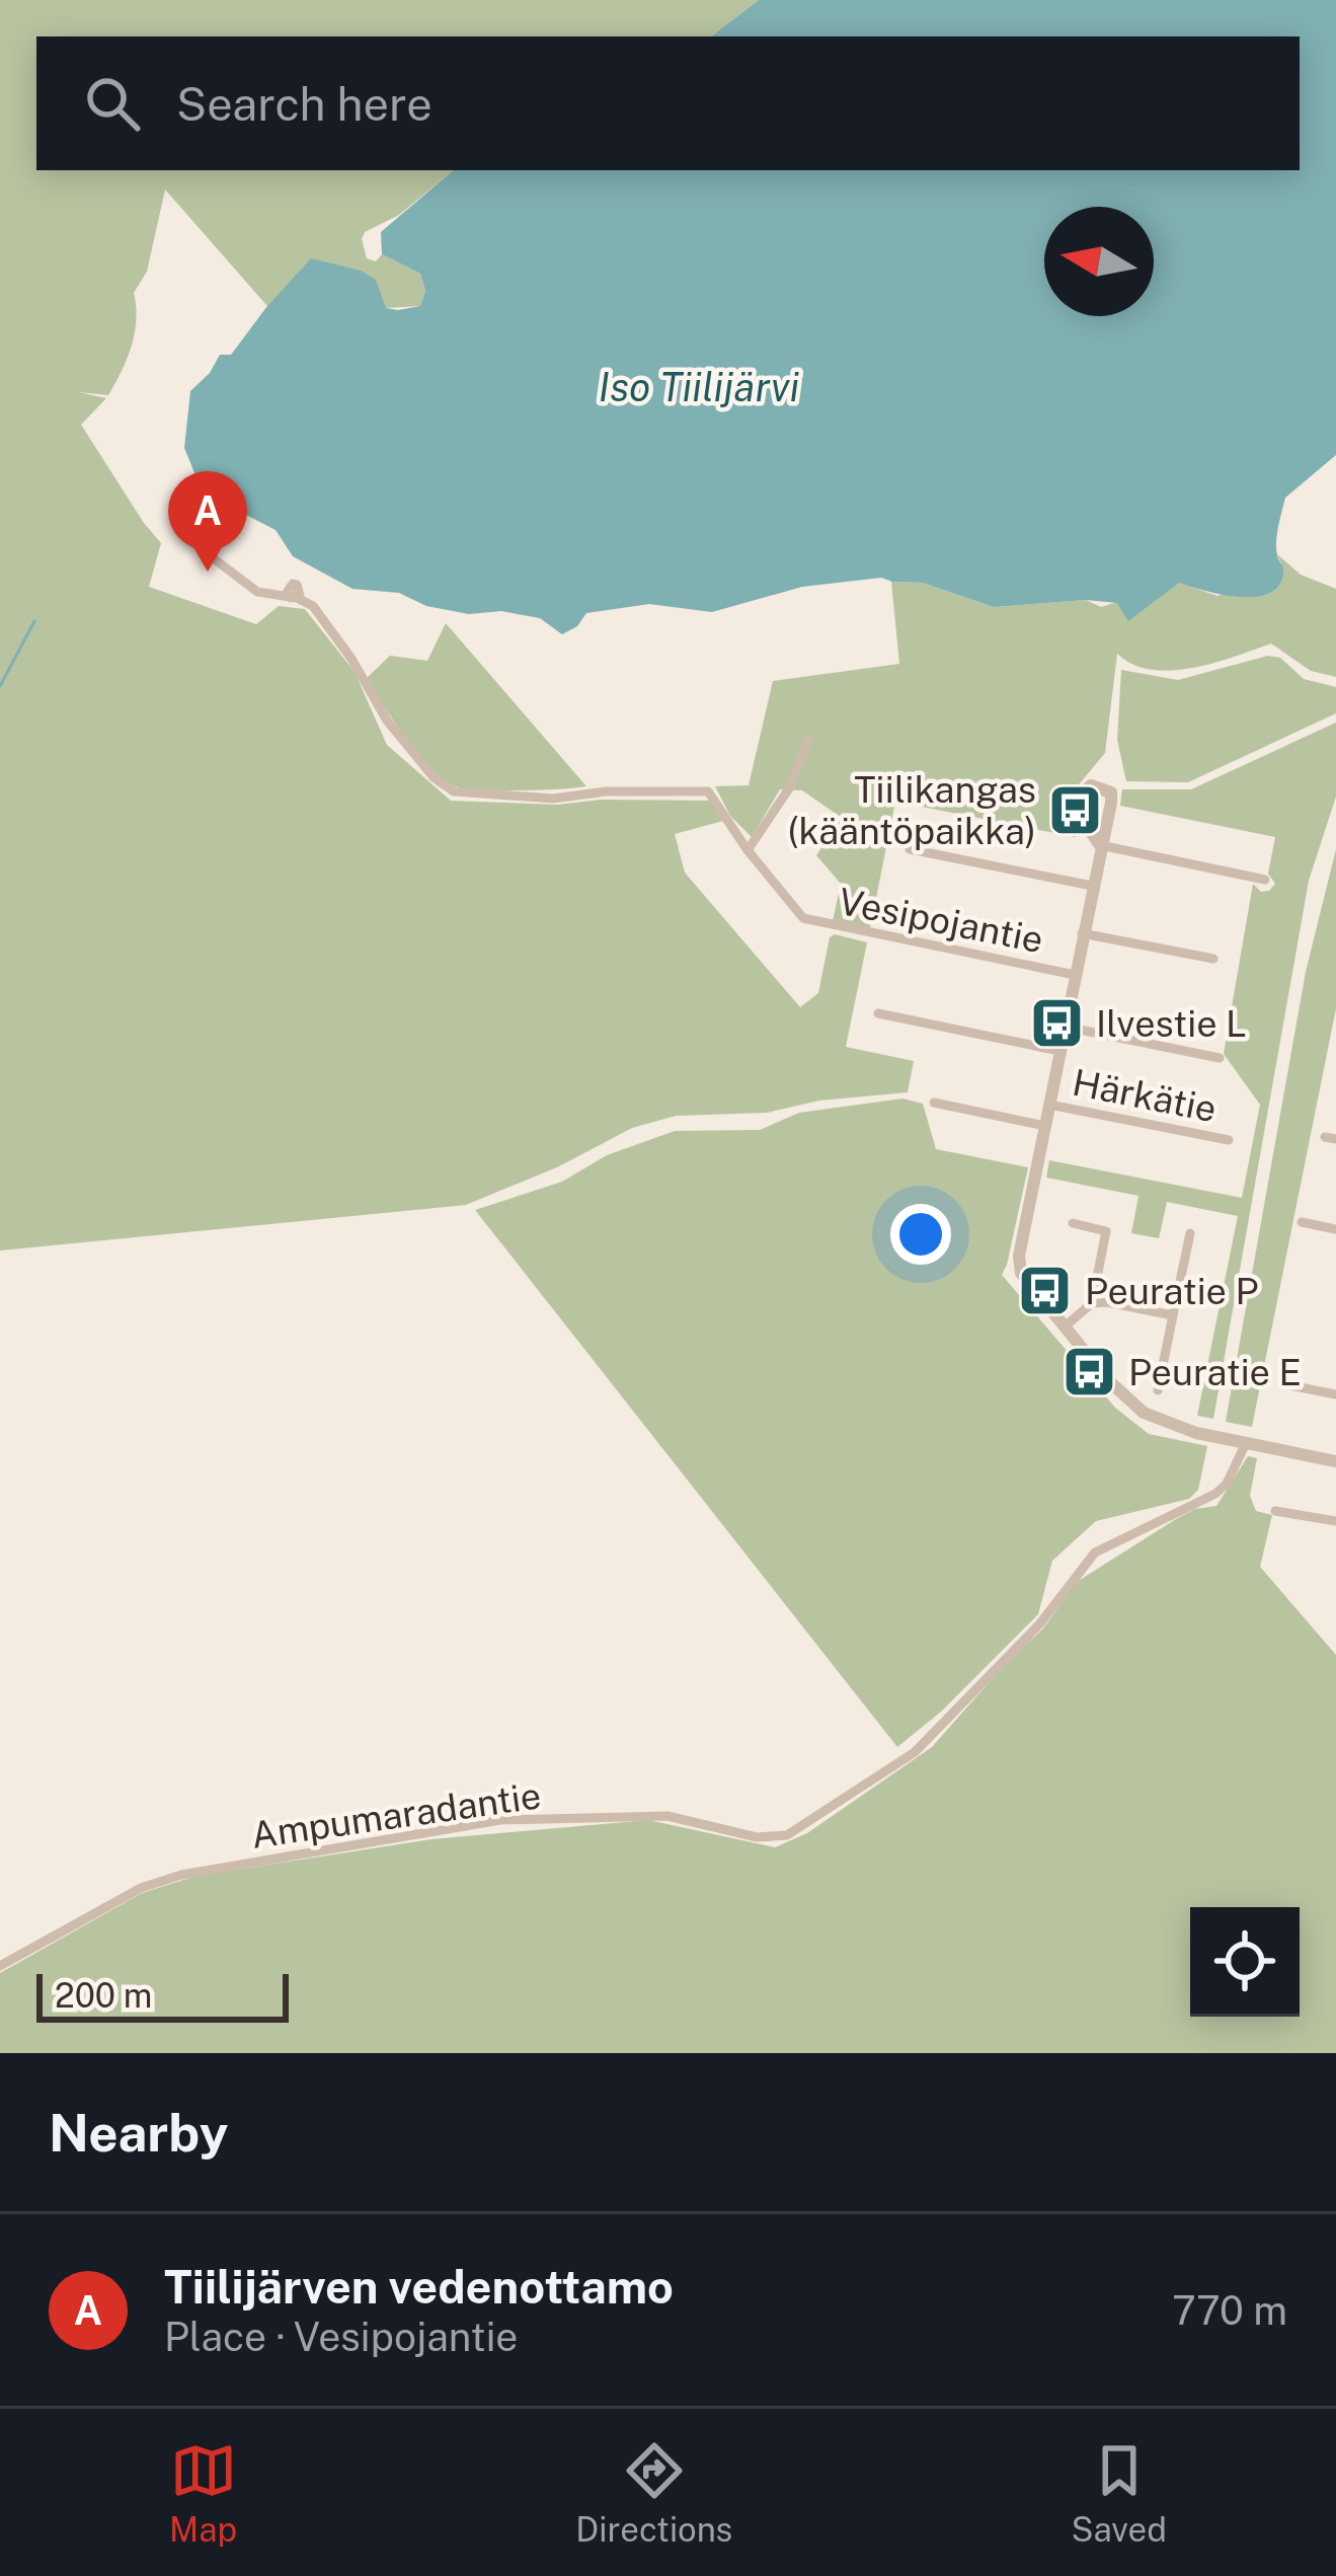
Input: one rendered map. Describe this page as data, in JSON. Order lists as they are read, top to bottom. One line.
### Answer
{"streets":{"street":["Vesipojantie","Härkätie","Ampumaradantie"]},"water":["Iso Tiilijärvi"],"places":{"bus stop":["Tiilikangas (kääntöpaikka)","Ilvestie L","Peuratie P","Peuratie E"]},"scale_bar":"200 m","north":"left","page":{"search":"Search here","pins":"A","scale":"200 m","heading":"Nearby","list":[{"mark":"A","name":"Tiilijärven vedenottamo","note":"Place · Vesipojantie","value":"770 m"}],"nav":["Map","Directions","Saved"]}}
